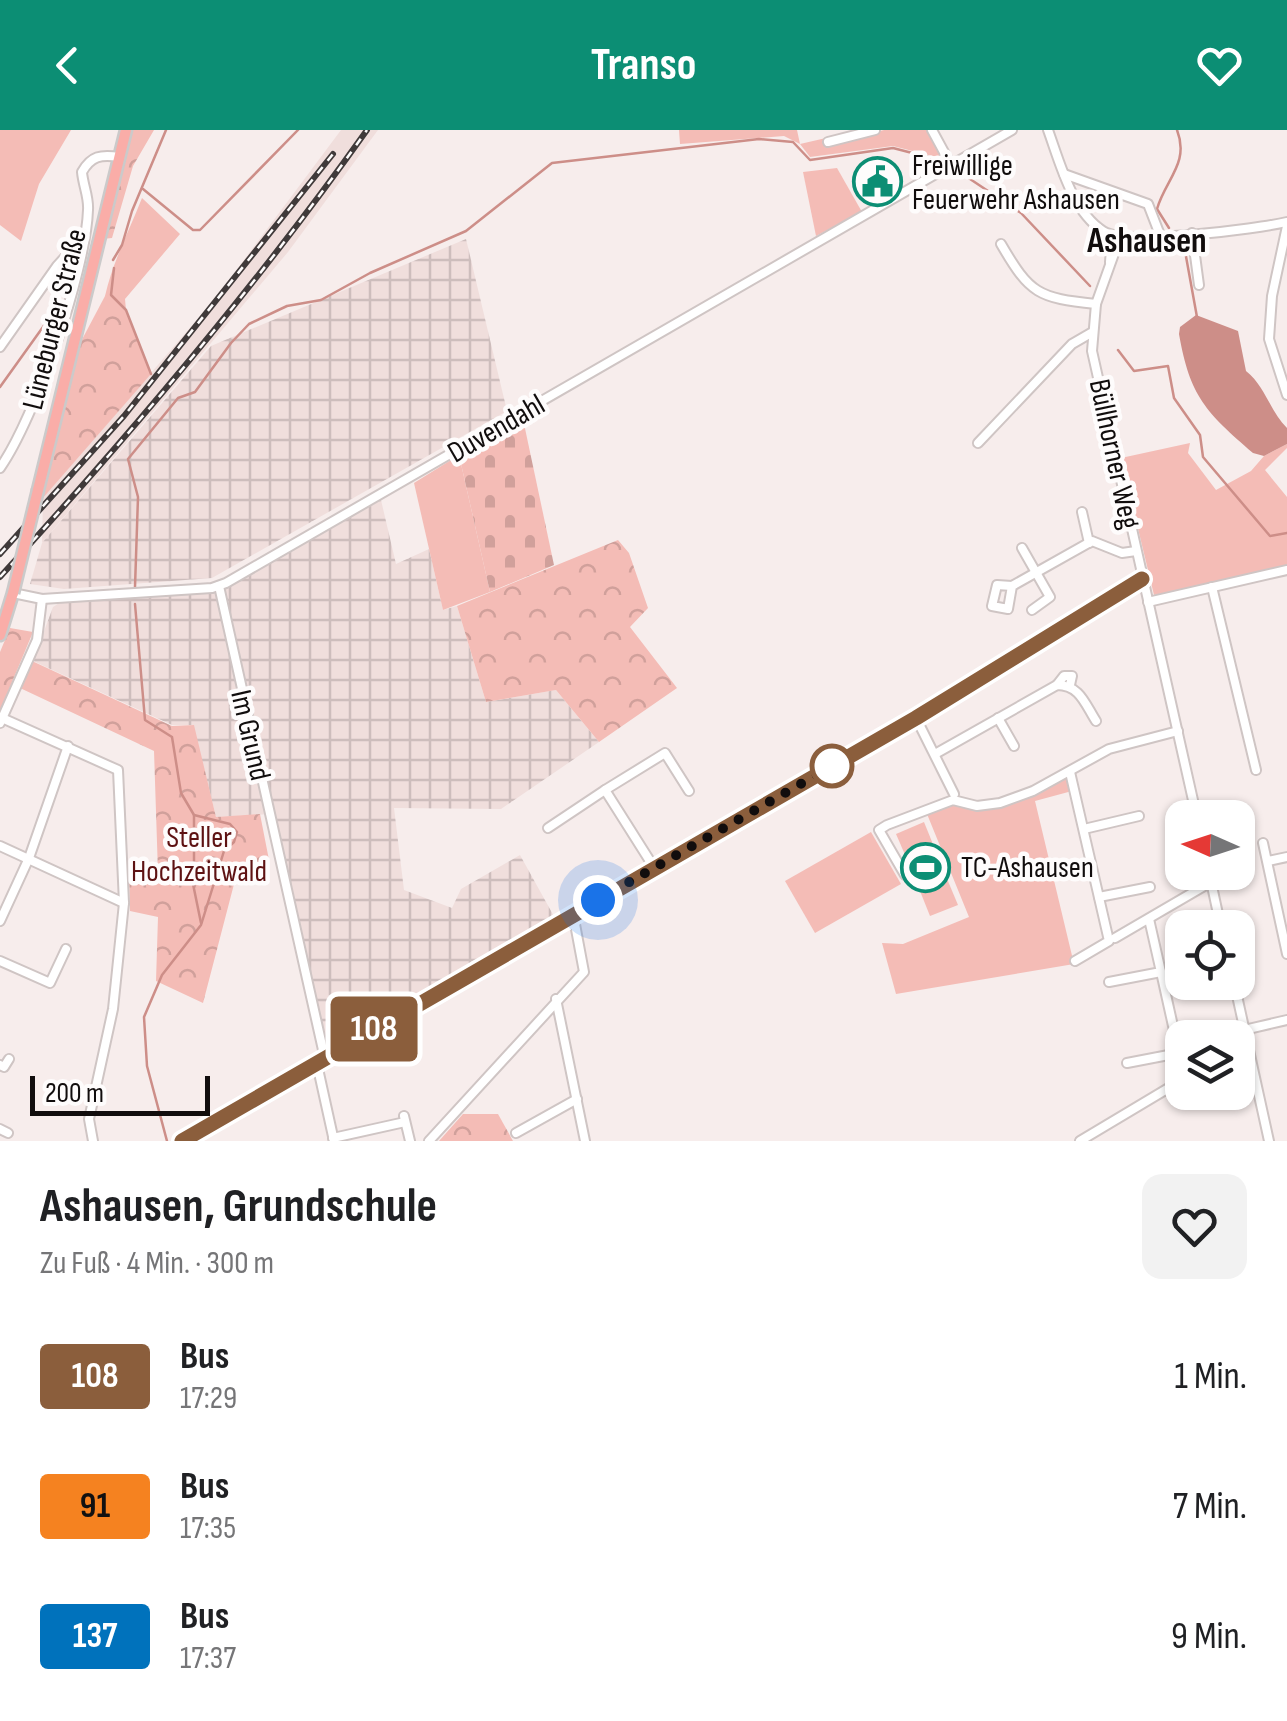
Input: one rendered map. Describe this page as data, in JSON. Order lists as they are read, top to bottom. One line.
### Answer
{"streets":{"main road":["Lüneburger Straße"],"street":["Duvendahl","Büllhorner Weg","Im Grund"]},"crossings":[["Lüneburger Straße","Duvendahl"],["Duvendahl","Im Grund"]],"districts":["Ashausen"],"parks":["Steller Hochzeitwald"],"places":{"public building":["Freiwillige Feuerwehr Ashausen"],"sports":["TC-Ashausen"]},"lines":["bus line 108"],"scale_bar":"200 m","north":"left","page":{"header":"Transo","on_map":"108","scale":"200 m","heading":["Ashausen, Grundschule","Zu Fuß · 4 Min. · 300 m"],"list":[{"mark":"108","name":"Bus","note":"17:29","value":"1 Min."},{"mark":"91","name":"Bus","note":"17:35","value":"7 Min."},{"mark":"137","name":"Bus","note":"17:37","value":"9 Min."}]}}
